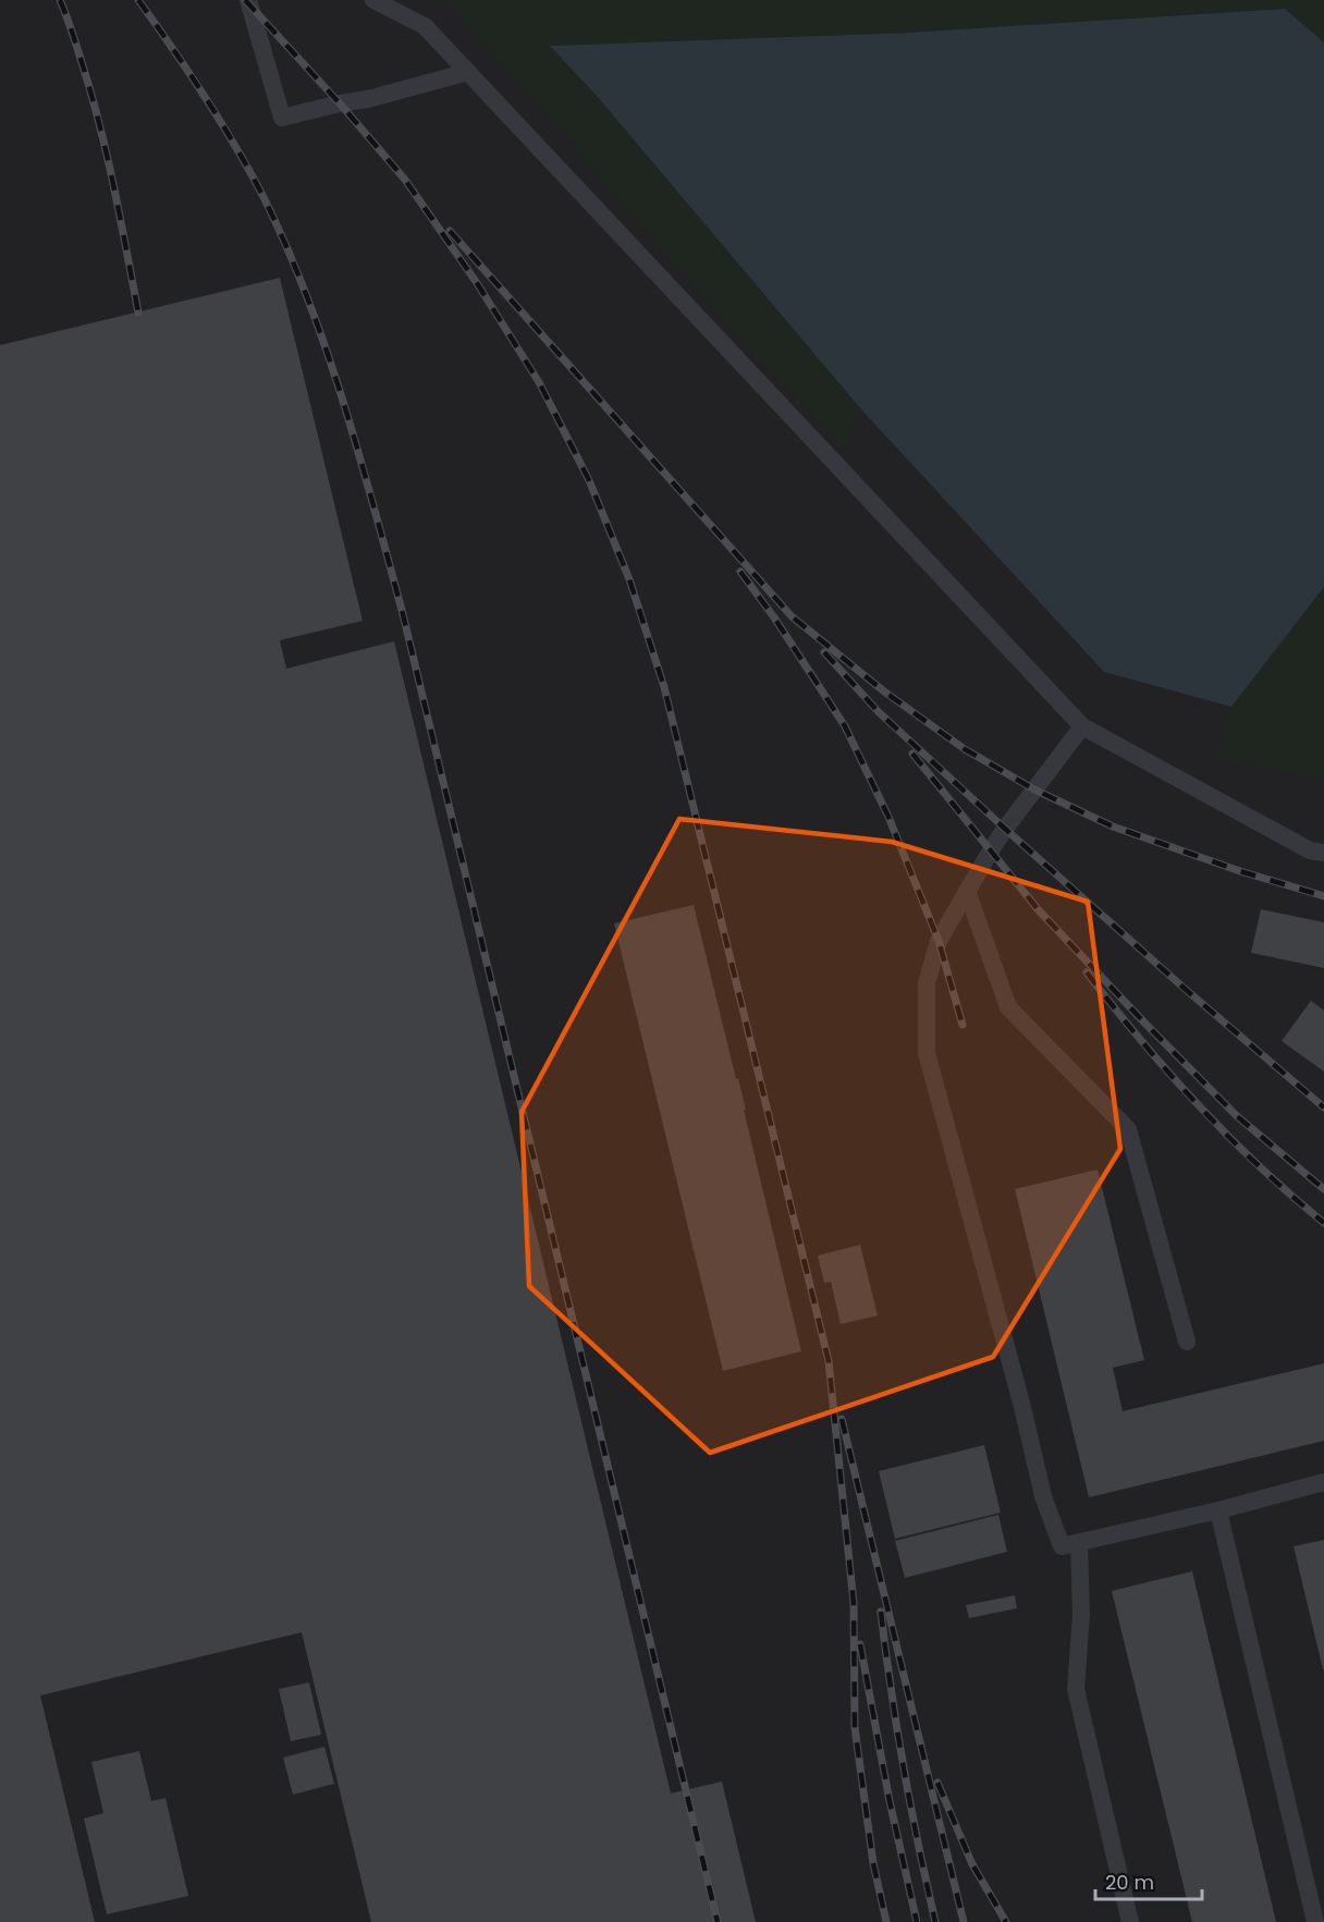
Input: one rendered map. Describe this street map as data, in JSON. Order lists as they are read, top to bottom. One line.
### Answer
{"scale_bar":"20 m"}
